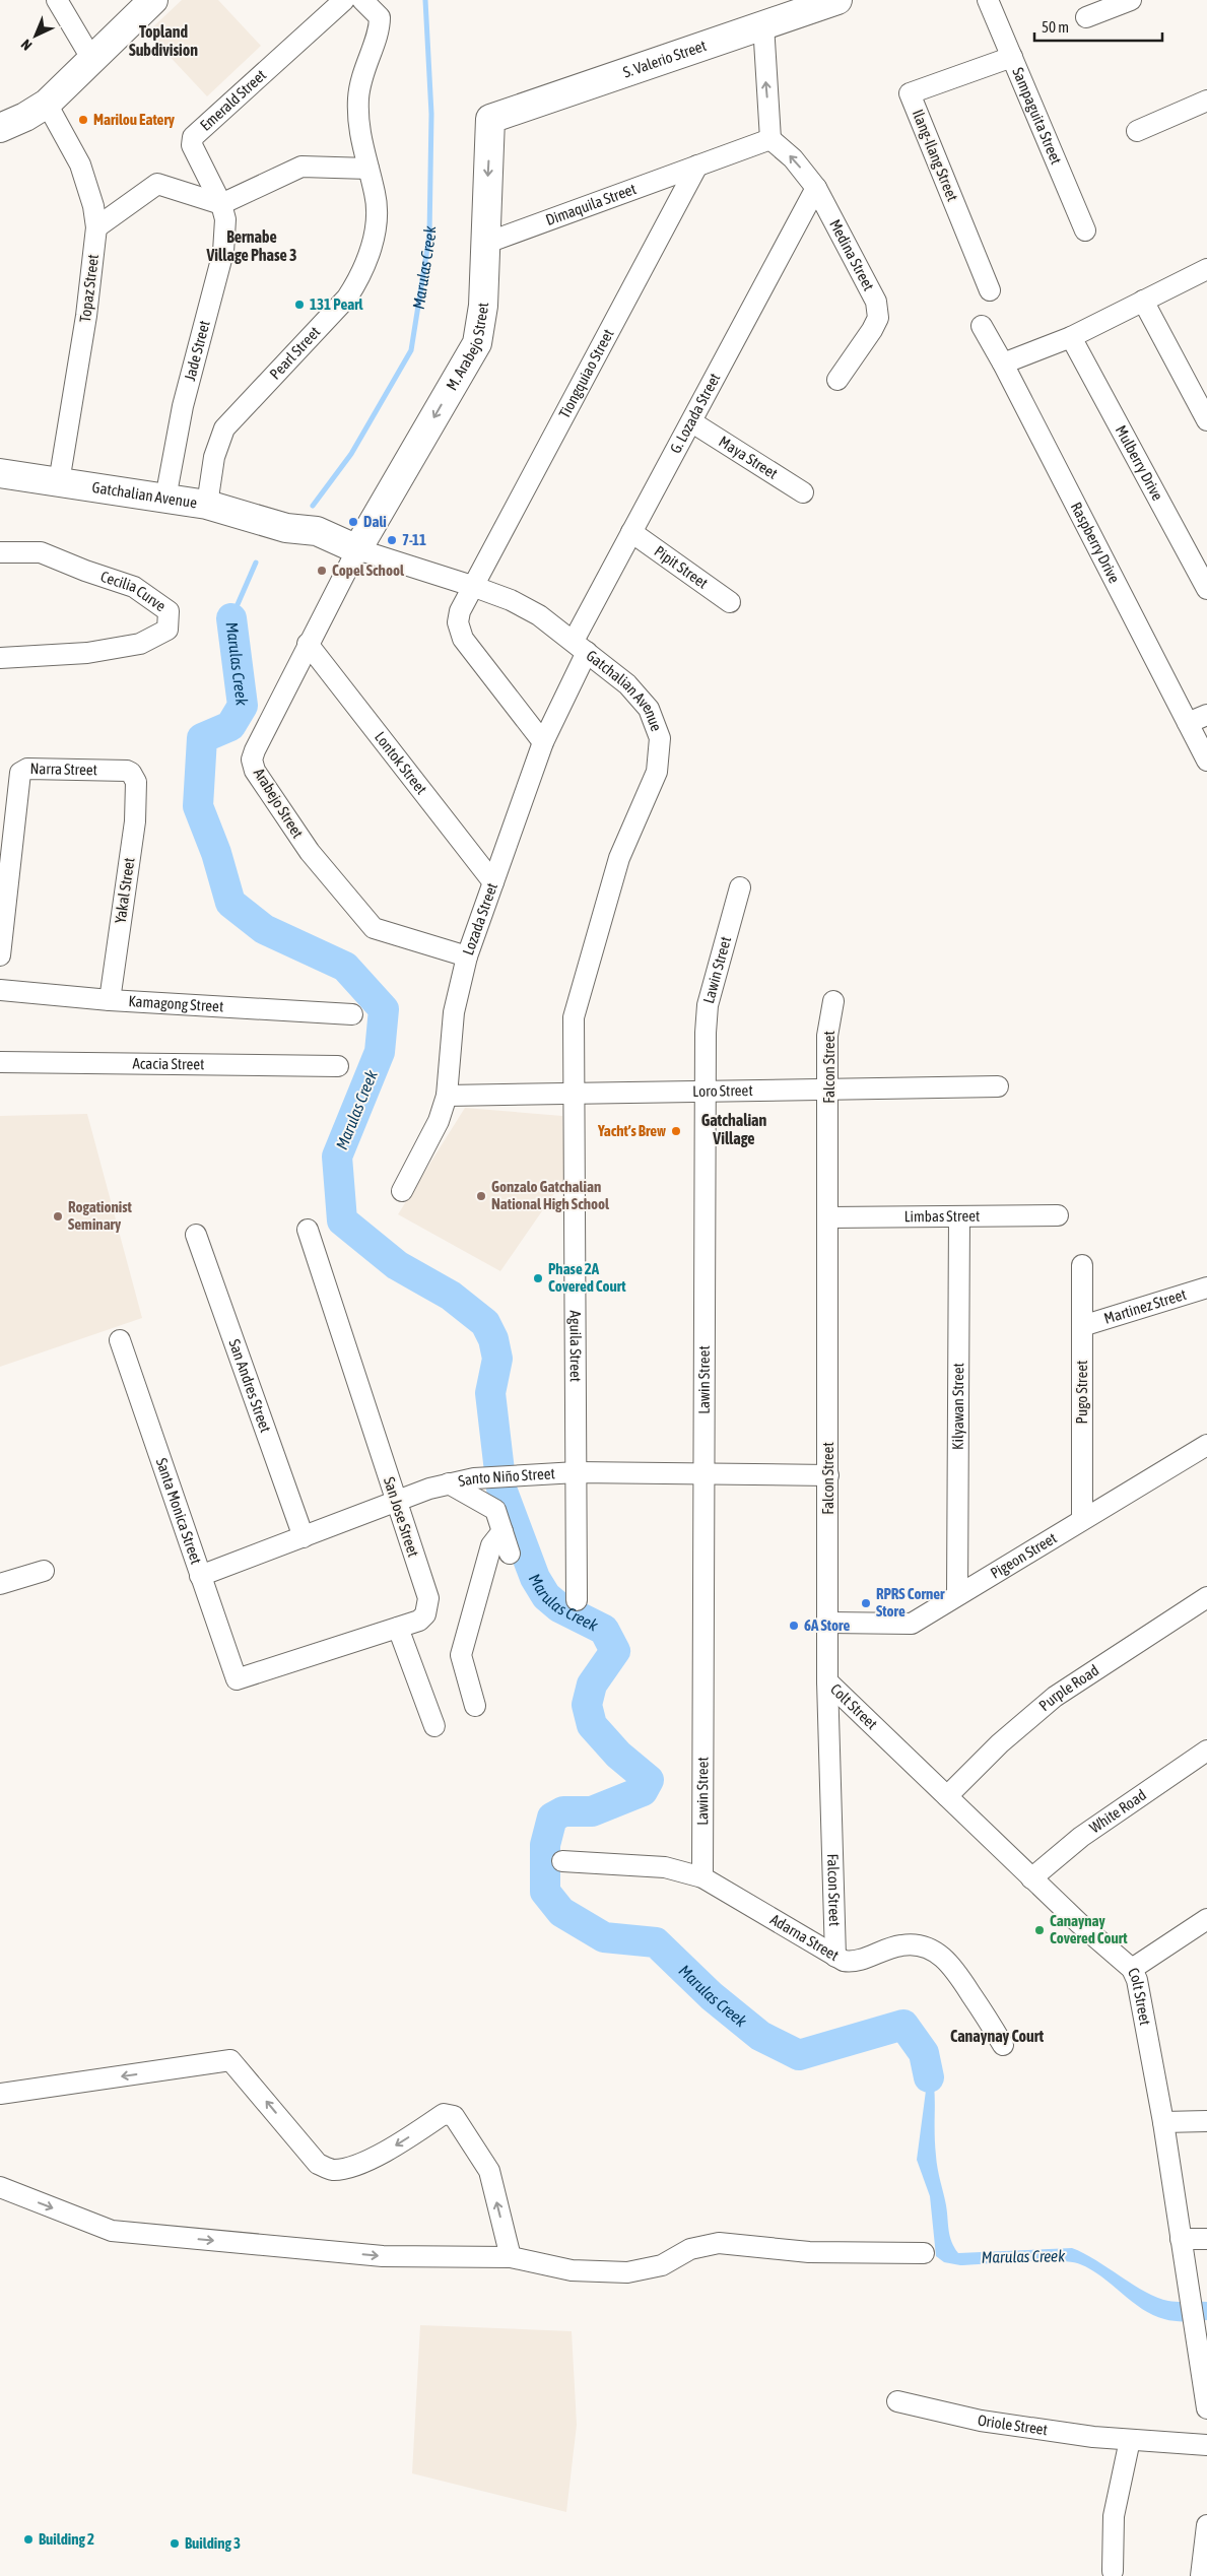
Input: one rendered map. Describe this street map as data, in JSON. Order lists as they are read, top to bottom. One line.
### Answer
{"streets":{"street":["S. Valerio Street","Emerald Street","Sampaguita Street","Ilang-Ilang Street","Dimaquila Street","Medina Street","Topaz Street","M. Arabejo Street","Jade Street","Pearl Street","Tiongquiao Street","G. Lozada Street","Maya Street","Mulberry Drive","Gatchalian Avenue","Raspberry Drive","Pipit Street","Cecilia Curve","Lontok Street","Narra Street","Arabejo Street","Yakal Street","Lozada Street","Lawin Street","Kamagong Street","Acacia Street","Falcon Street","Loro Street","Limbas Street","Martinez Street","Aguila Street","San Andres Street","Pugo Street","Kilyawan Street","Santo Niño Street","Santa Monica Street","San Jose Street","Pigeon Street","Purple Road","Colt Street","White Road","Adarna Street","Oriole Street"]},"crossings":[["S. Valerio Street","M. Arabejo Street"],["Emerald Street","Jade Street"],["Sampaguita Street","Ilang-Ilang Street"],["Dimaquila Street","M. Arabejo Street"],["Dimaquila Street","Tiongquiao Street"],["Medina Street","G. Lozada Street"],["Topaz Street","Gatchalian Avenue"],["M. Arabejo Street","Gatchalian Avenue"],["M. Arabejo Street","Arabejo Street"],["Jade Street","Gatchalian Avenue"],["Pearl Street","Gatchalian Avenue"],["Tiongquiao Street","Gatchalian Avenue"],["Tiongquiao Street","Lozada Street"],["G. Lozada Street","Maya Street"],["G. Lozada Street","Gatchalian Avenue"],["G. Lozada Street","Pipit Street"],["G. Lozada Street","Lozada Street"],["Gatchalian Avenue","Arabejo Street"],["Gatchalian Avenue","Lozada Street"],["Gatchalian Avenue","Loro Street"],["Gatchalian Avenue","Aguila Street"],["Lontok Street","Arabejo Street"],["Lontok Street","Lozada Street"],["Narra Street","Yakal Street"],["Arabejo Street","Lozada Street"],["Yakal Street","Kamagong Street"],["Lozada Street","Loro Street"],["Lawin Street","Loro Street"],["Lawin Street","Santo Niño Street"],["Lawin Street","Adarna Street"],["Falcon Street","Loro Street"],["Falcon Street","Limbas Street"],["Falcon Street","Santo Niño Street"],["Falcon Street","Pigeon Street"],["Falcon Street","Colt Street"],["Falcon Street","Adarna Street"],["Loro Street","Aguila Street"],["Limbas Street","Kilyawan Street"],["Martinez Street","Pugo Street"],["Aguila Street","Santo Niño Street"],["San Andres Street","Santo Niño Street"],["Pugo Street","Pigeon Street"],["Kilyawan Street","Pigeon Street"],["Santo Niño Street","Santa Monica Street"],["Santo Niño Street","San Jose Street"],["Santa Monica Street","San Jose Street"],["Purple Road","Colt Street"],["Colt Street","White Road"]],"one_way":["M. Arabejo Street"],"districts":["Topland Subdivision","Bernabe Village Phase 3","Gatchalian Village","Canaynay Court"],"water":["Marulas Creek"],"places":["Marilou Eatery","131 Pearl","Dali","7-11","Copel School","Yacht’s Brew","Gonzalo Gatchalian National High School","Rogationist Seminary","Phase 2A Covered Court","RPRS Corner Store","6A Store","Canaynay Covered Court","Building 2","Building 3"],"scale_bar":"50 m","north":"bottom left"}
